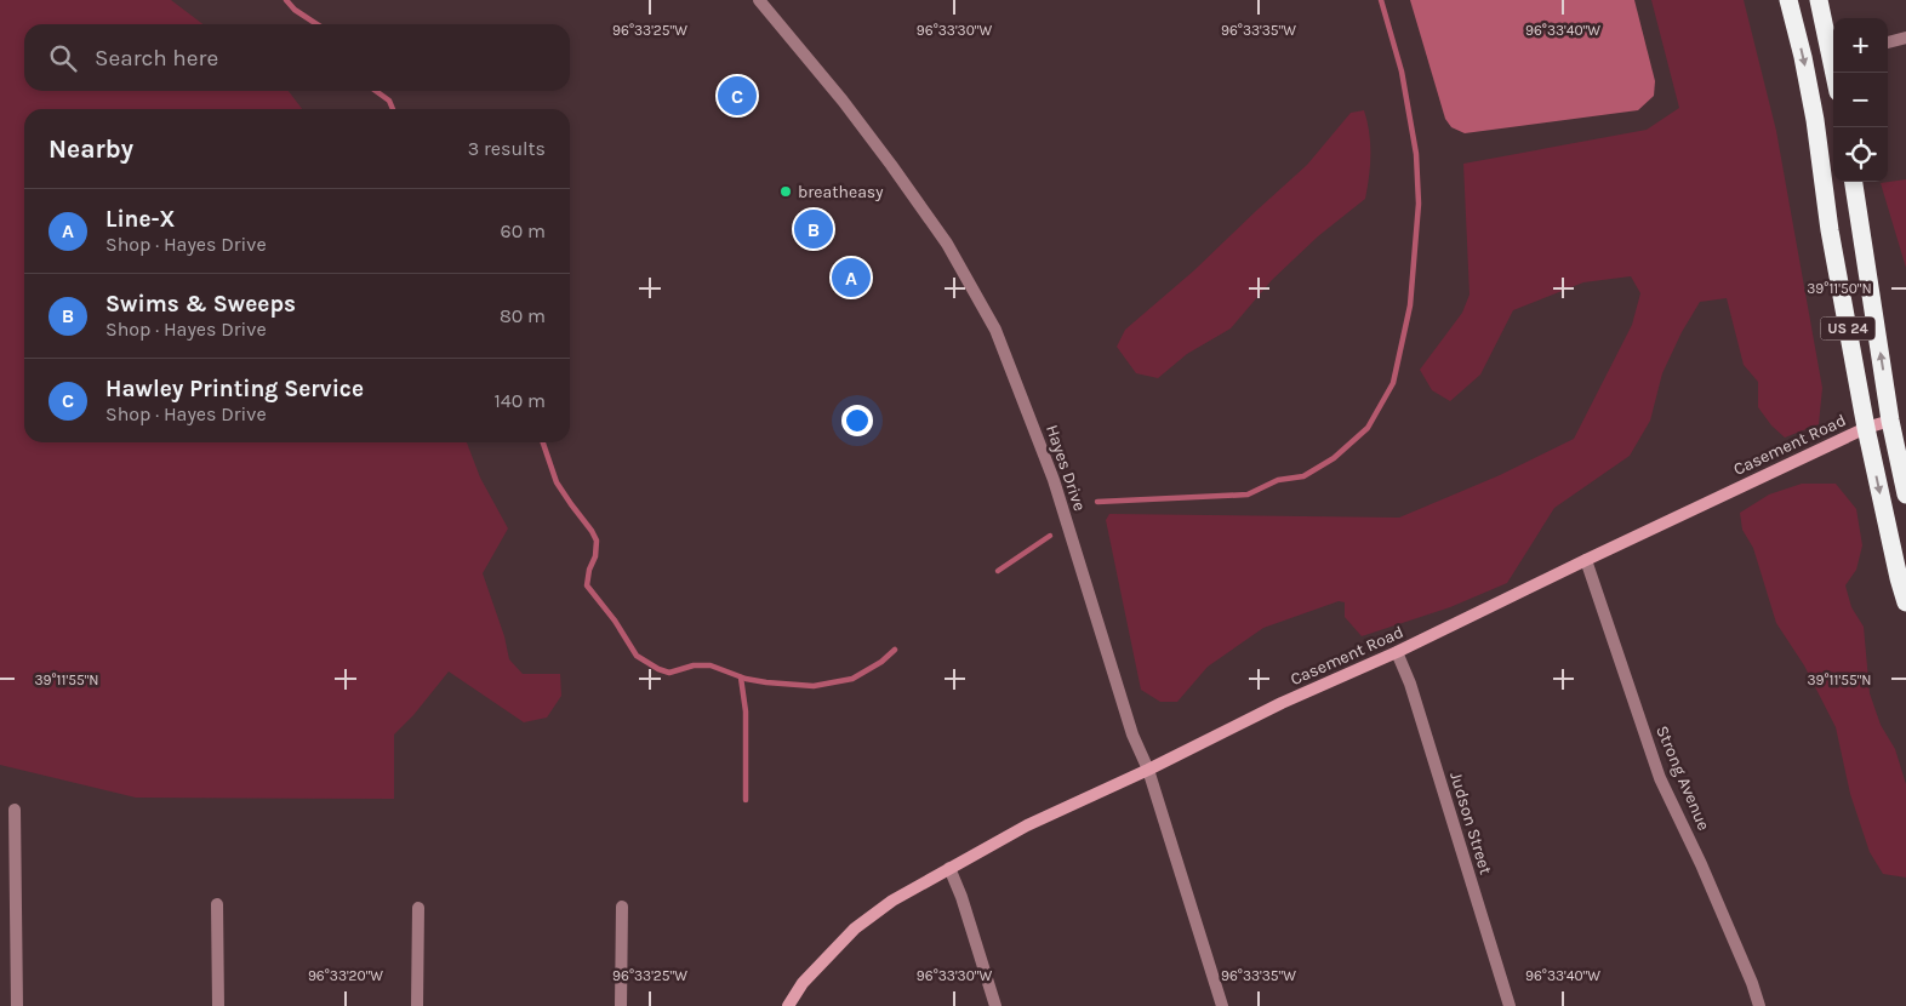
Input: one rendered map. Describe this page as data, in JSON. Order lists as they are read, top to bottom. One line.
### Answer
{"streets":{"highway":["US 24"],"street":["Casement Road","Hayes Drive","Strong Avenue","Judson Street"]},"crossings":[["US 24","Casement Road"],["Casement Road","Hayes Drive"],["Casement Road","Strong Avenue"],["Casement Road","Judson Street"]],"places":["breatheasy"],"page":{"map_buttons":["+","−"],"search":"Search here","pins":["C","B","A"],"heading":["Nearby","3 results"],"list":[{"mark":"A","name":"Line-X","note":"Shop · Hayes Drive","value":"60 m"},{"mark":"B","name":"Swims & Sweeps","note":"Shop · Hayes Drive","value":"80 m"},{"mark":"C","name":"Hawley Printing Service","note":"Shop · Hayes Drive","value":"140 m"}]},"coordinates":["96°33'25\"W","96°33'30\"W","96°33'35\"W","96°33'40\"W","39°11'50\"N","39°11'55\"N","96°33'20\"W"]}
